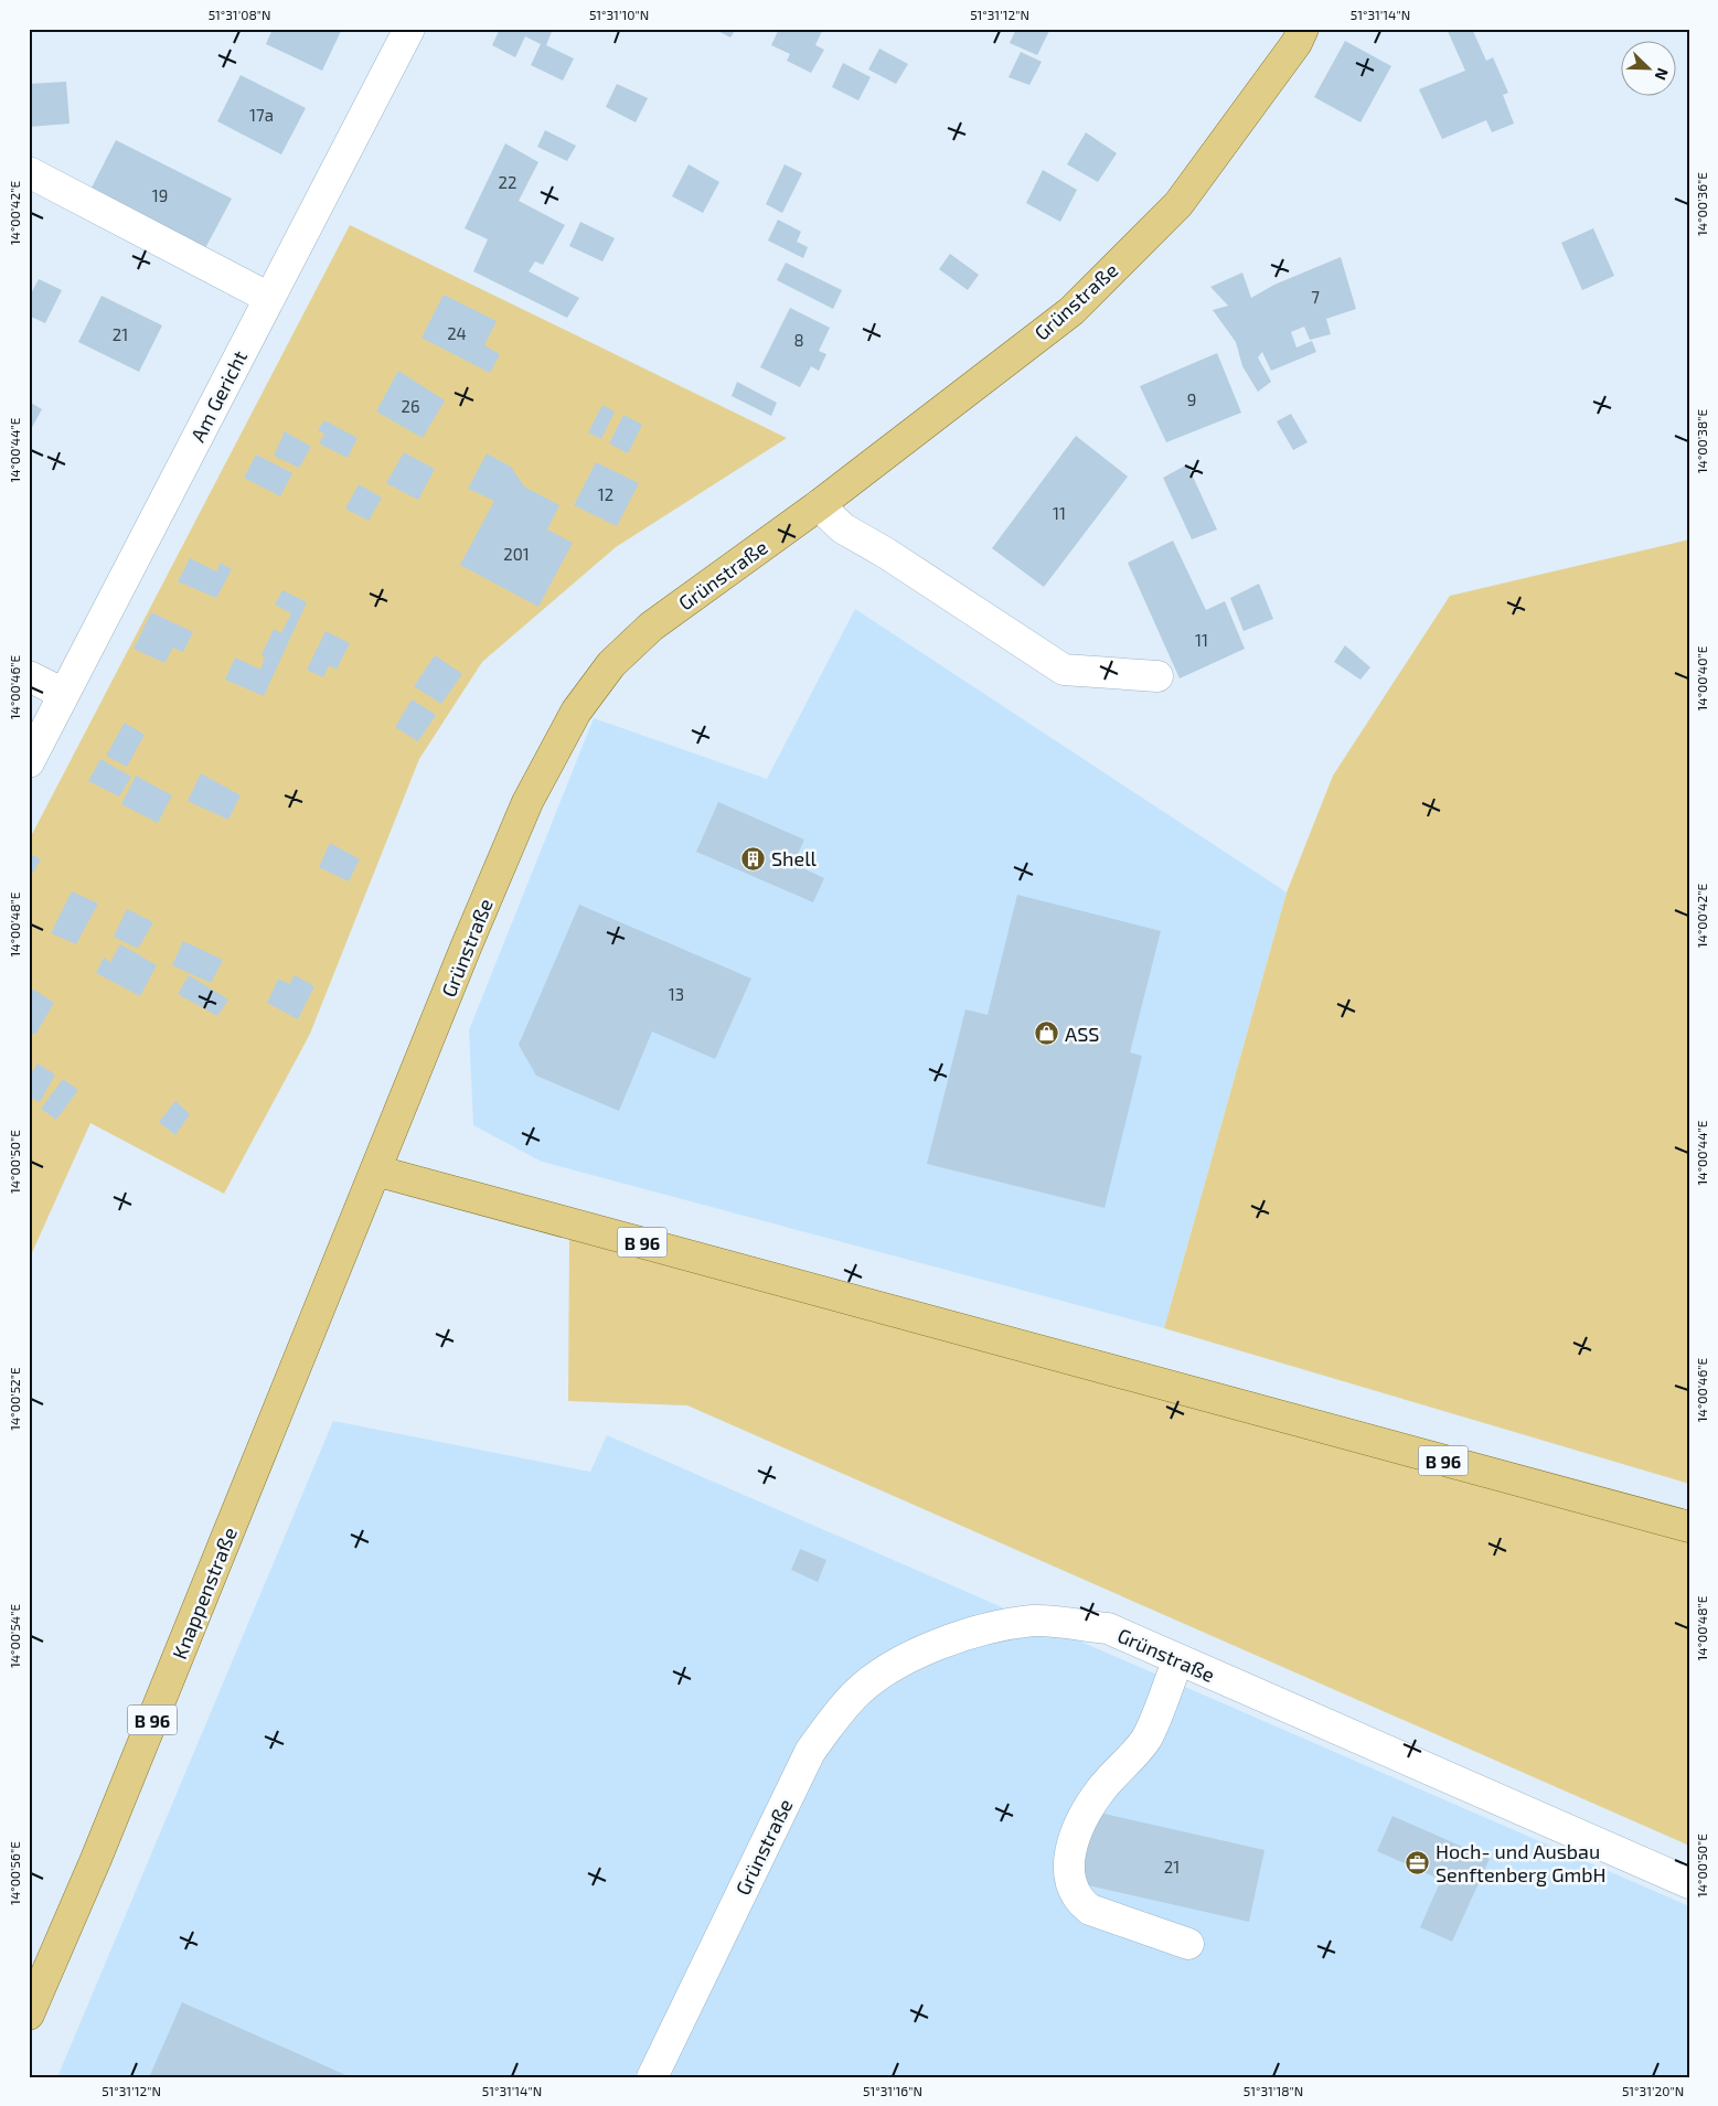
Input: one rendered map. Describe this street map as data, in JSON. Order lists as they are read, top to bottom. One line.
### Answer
{"streets":{"main road":["Grünstraße","B 96","Knappenstraße"],"street":["Am Gericht"]},"crossings":[["Grünstraße","B 96"],["Grünstraße","Knappenstraße"],["B 96","Knappenstraße"]],"places":{"building":["Shell"],"shop":["ASS"],"office":["Hoch- und Ausbau Senftenberg GmbH"]},"house_numbers":["17a","22","19","7","24","21","8","9","26","12","11","201","11","13","21"],"north":"bottom right","coordinates":["51°31'08\"N","51°31'10\"N","51°31'12\"N","51°31'14\"N","14°00'36\"E","14°00'42\"E","14°00'38\"E","14°00'44\"E","14°00'40\"E","14°00'46\"E","14°00'48\"E","14°00'50\"E","14°00'52\"E","14°00'54\"E","14°00'56\"E","51°31'16\"N","51°31'18\"N","51°31'20\"N"]}
